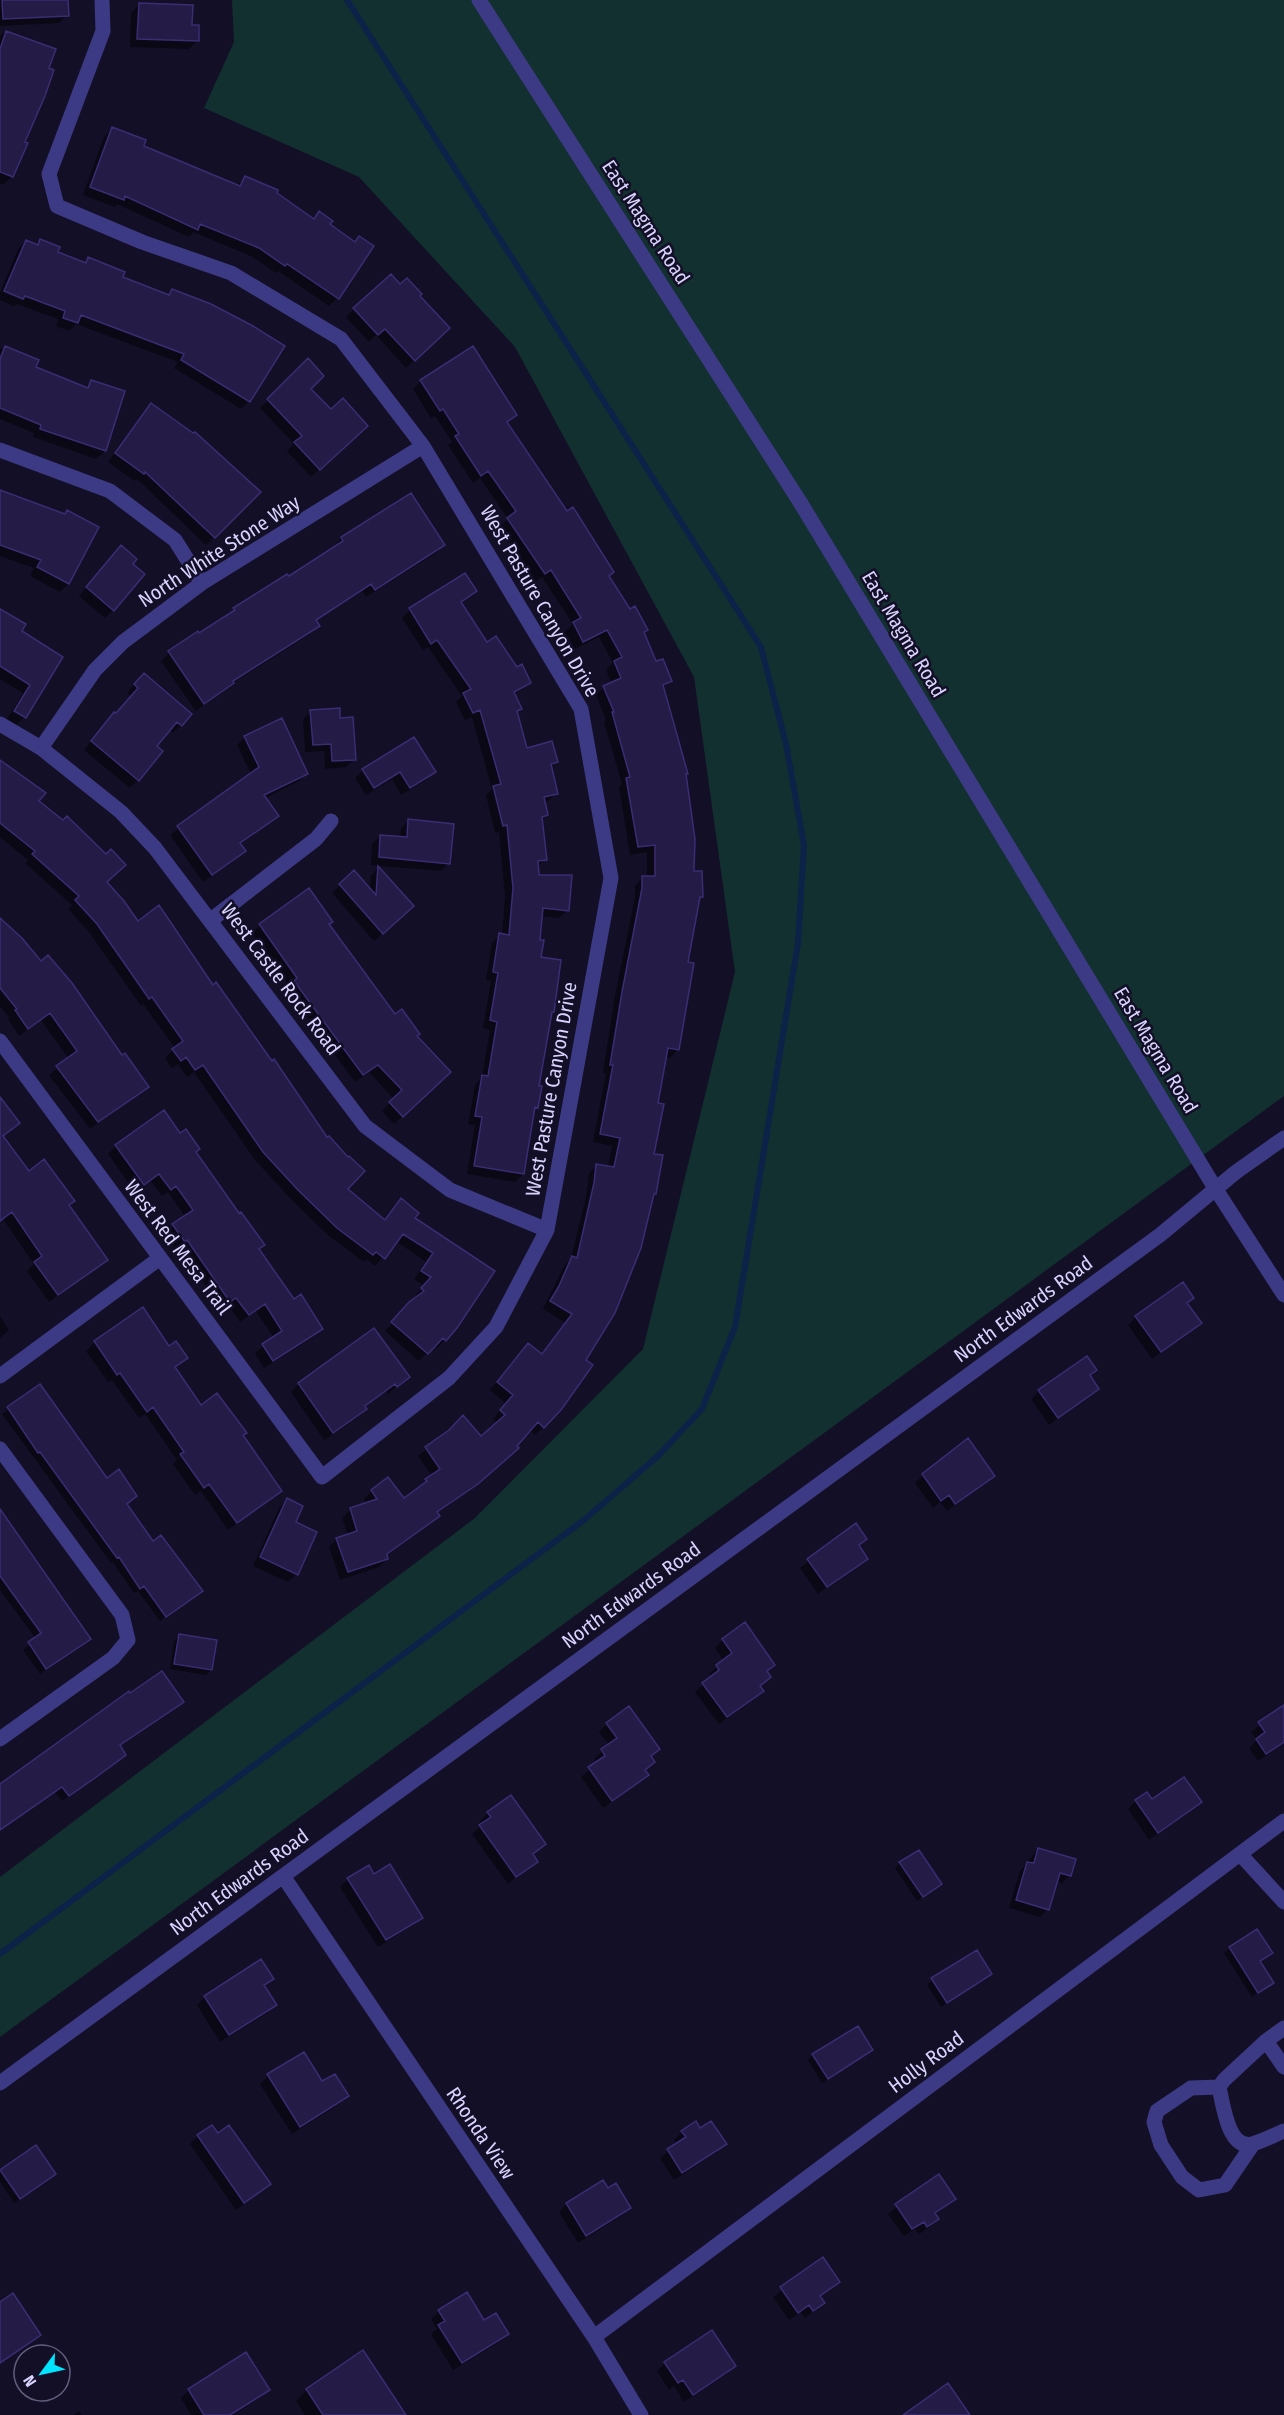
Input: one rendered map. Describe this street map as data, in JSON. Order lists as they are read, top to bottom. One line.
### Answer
{"streets":{"street":["East Magma Road","North White Stone Way","West Pasture Canyon Drive","West Castle Rock Road","West Red Mesa Trail","North Edwards Road","Holly Road","Rhonda View"]},"crossings":[["East Magma Road","North Edwards Road"],["North White Stone Way","West Pasture Canyon Drive"],["North White Stone Way","West Castle Rock Road"],["West Pasture Canyon Drive","West Castle Rock Road"],["West Pasture Canyon Drive","West Red Mesa Trail"],["North Edwards Road","Rhonda View"],["Holly Road","Rhonda View"]],"north":"bottom left"}
